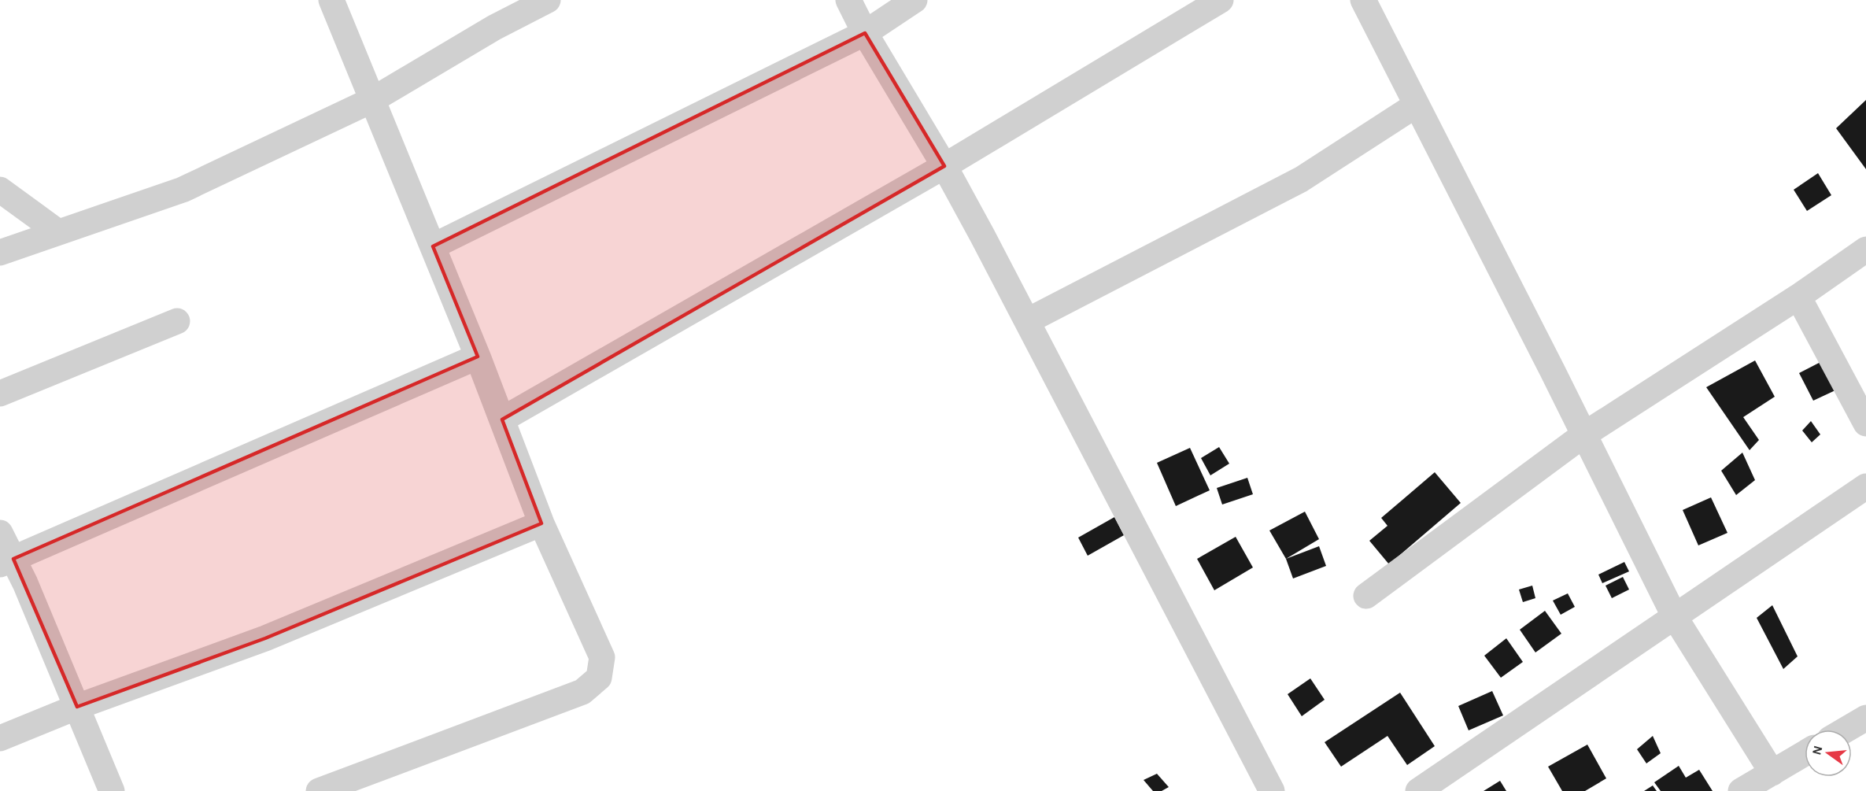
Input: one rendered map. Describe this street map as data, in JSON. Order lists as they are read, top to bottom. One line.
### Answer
{"north":"left"}
